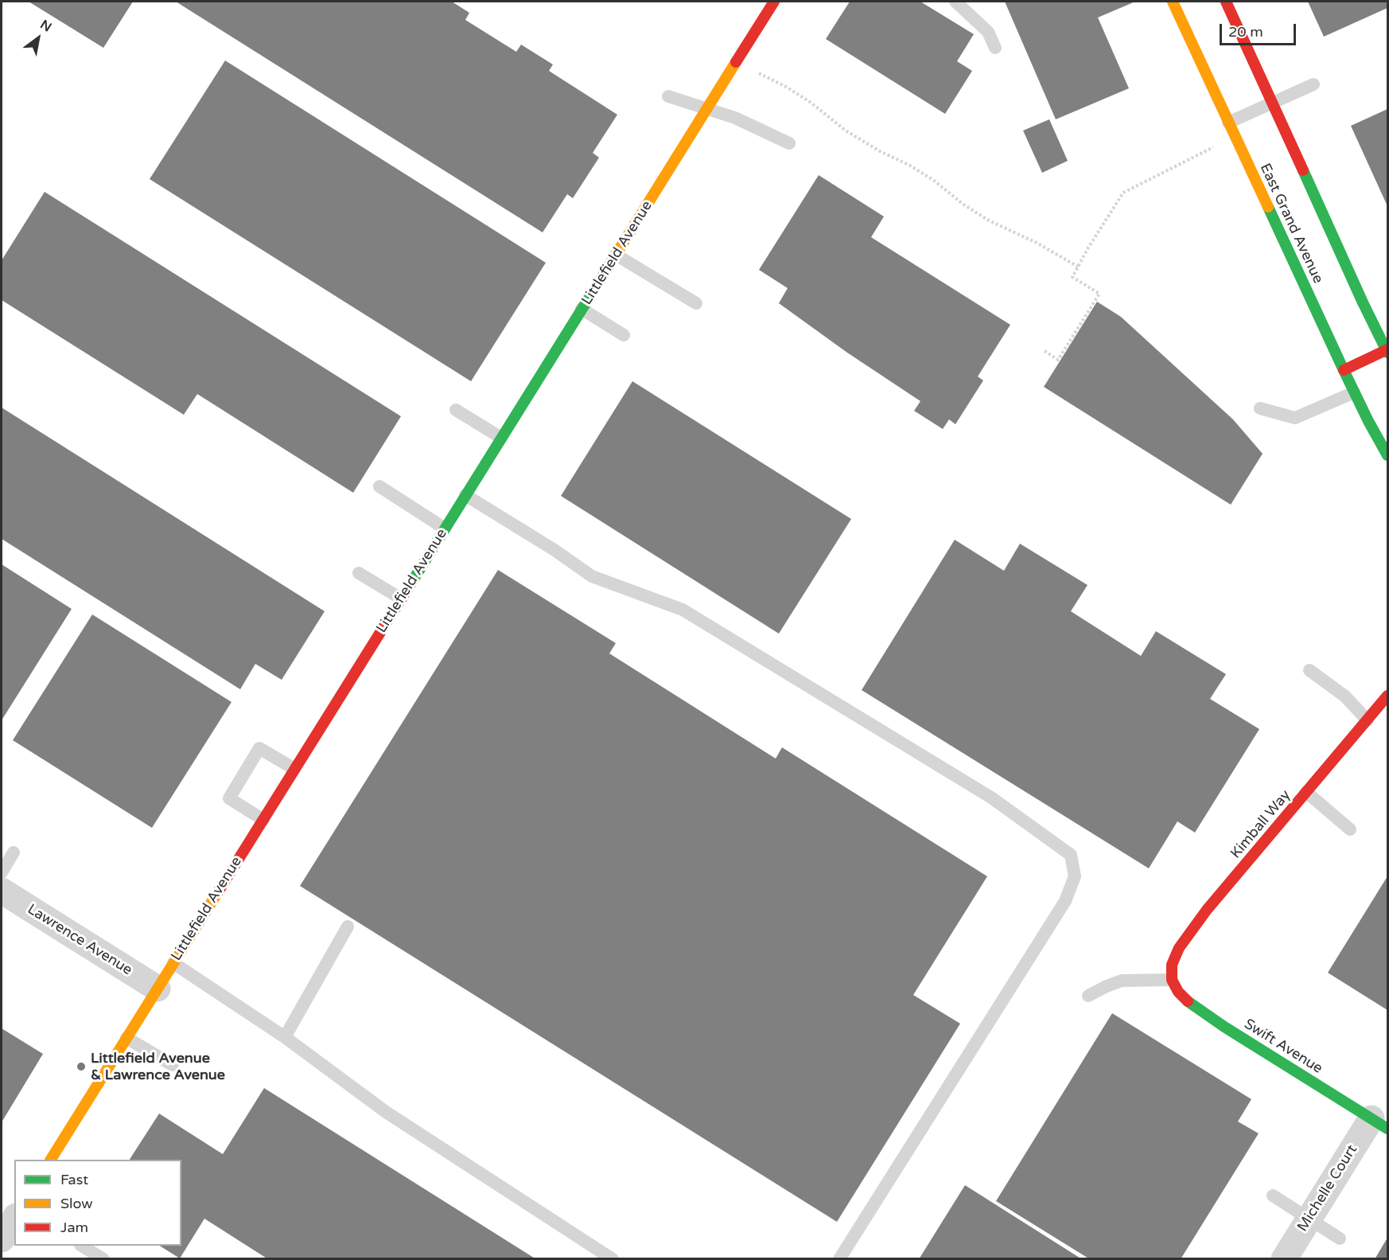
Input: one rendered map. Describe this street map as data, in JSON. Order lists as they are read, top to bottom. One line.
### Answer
{"streets":{"street":["East Grand Avenue","Littlefield Avenue","Kimball Way","Lawrence Avenue","Swift Avenue","Michelle Court"]},"crossings":[["Littlefield Avenue","Lawrence Avenue"],["Kimball Way","Swift Avenue"],["Swift Avenue","Michelle Court"]],"places":["Littlefield Avenue & Lawrence Avenue"],"legend":["Fast","Slow","Jam"],"scale_bar":"20 m","north":"top right"}
